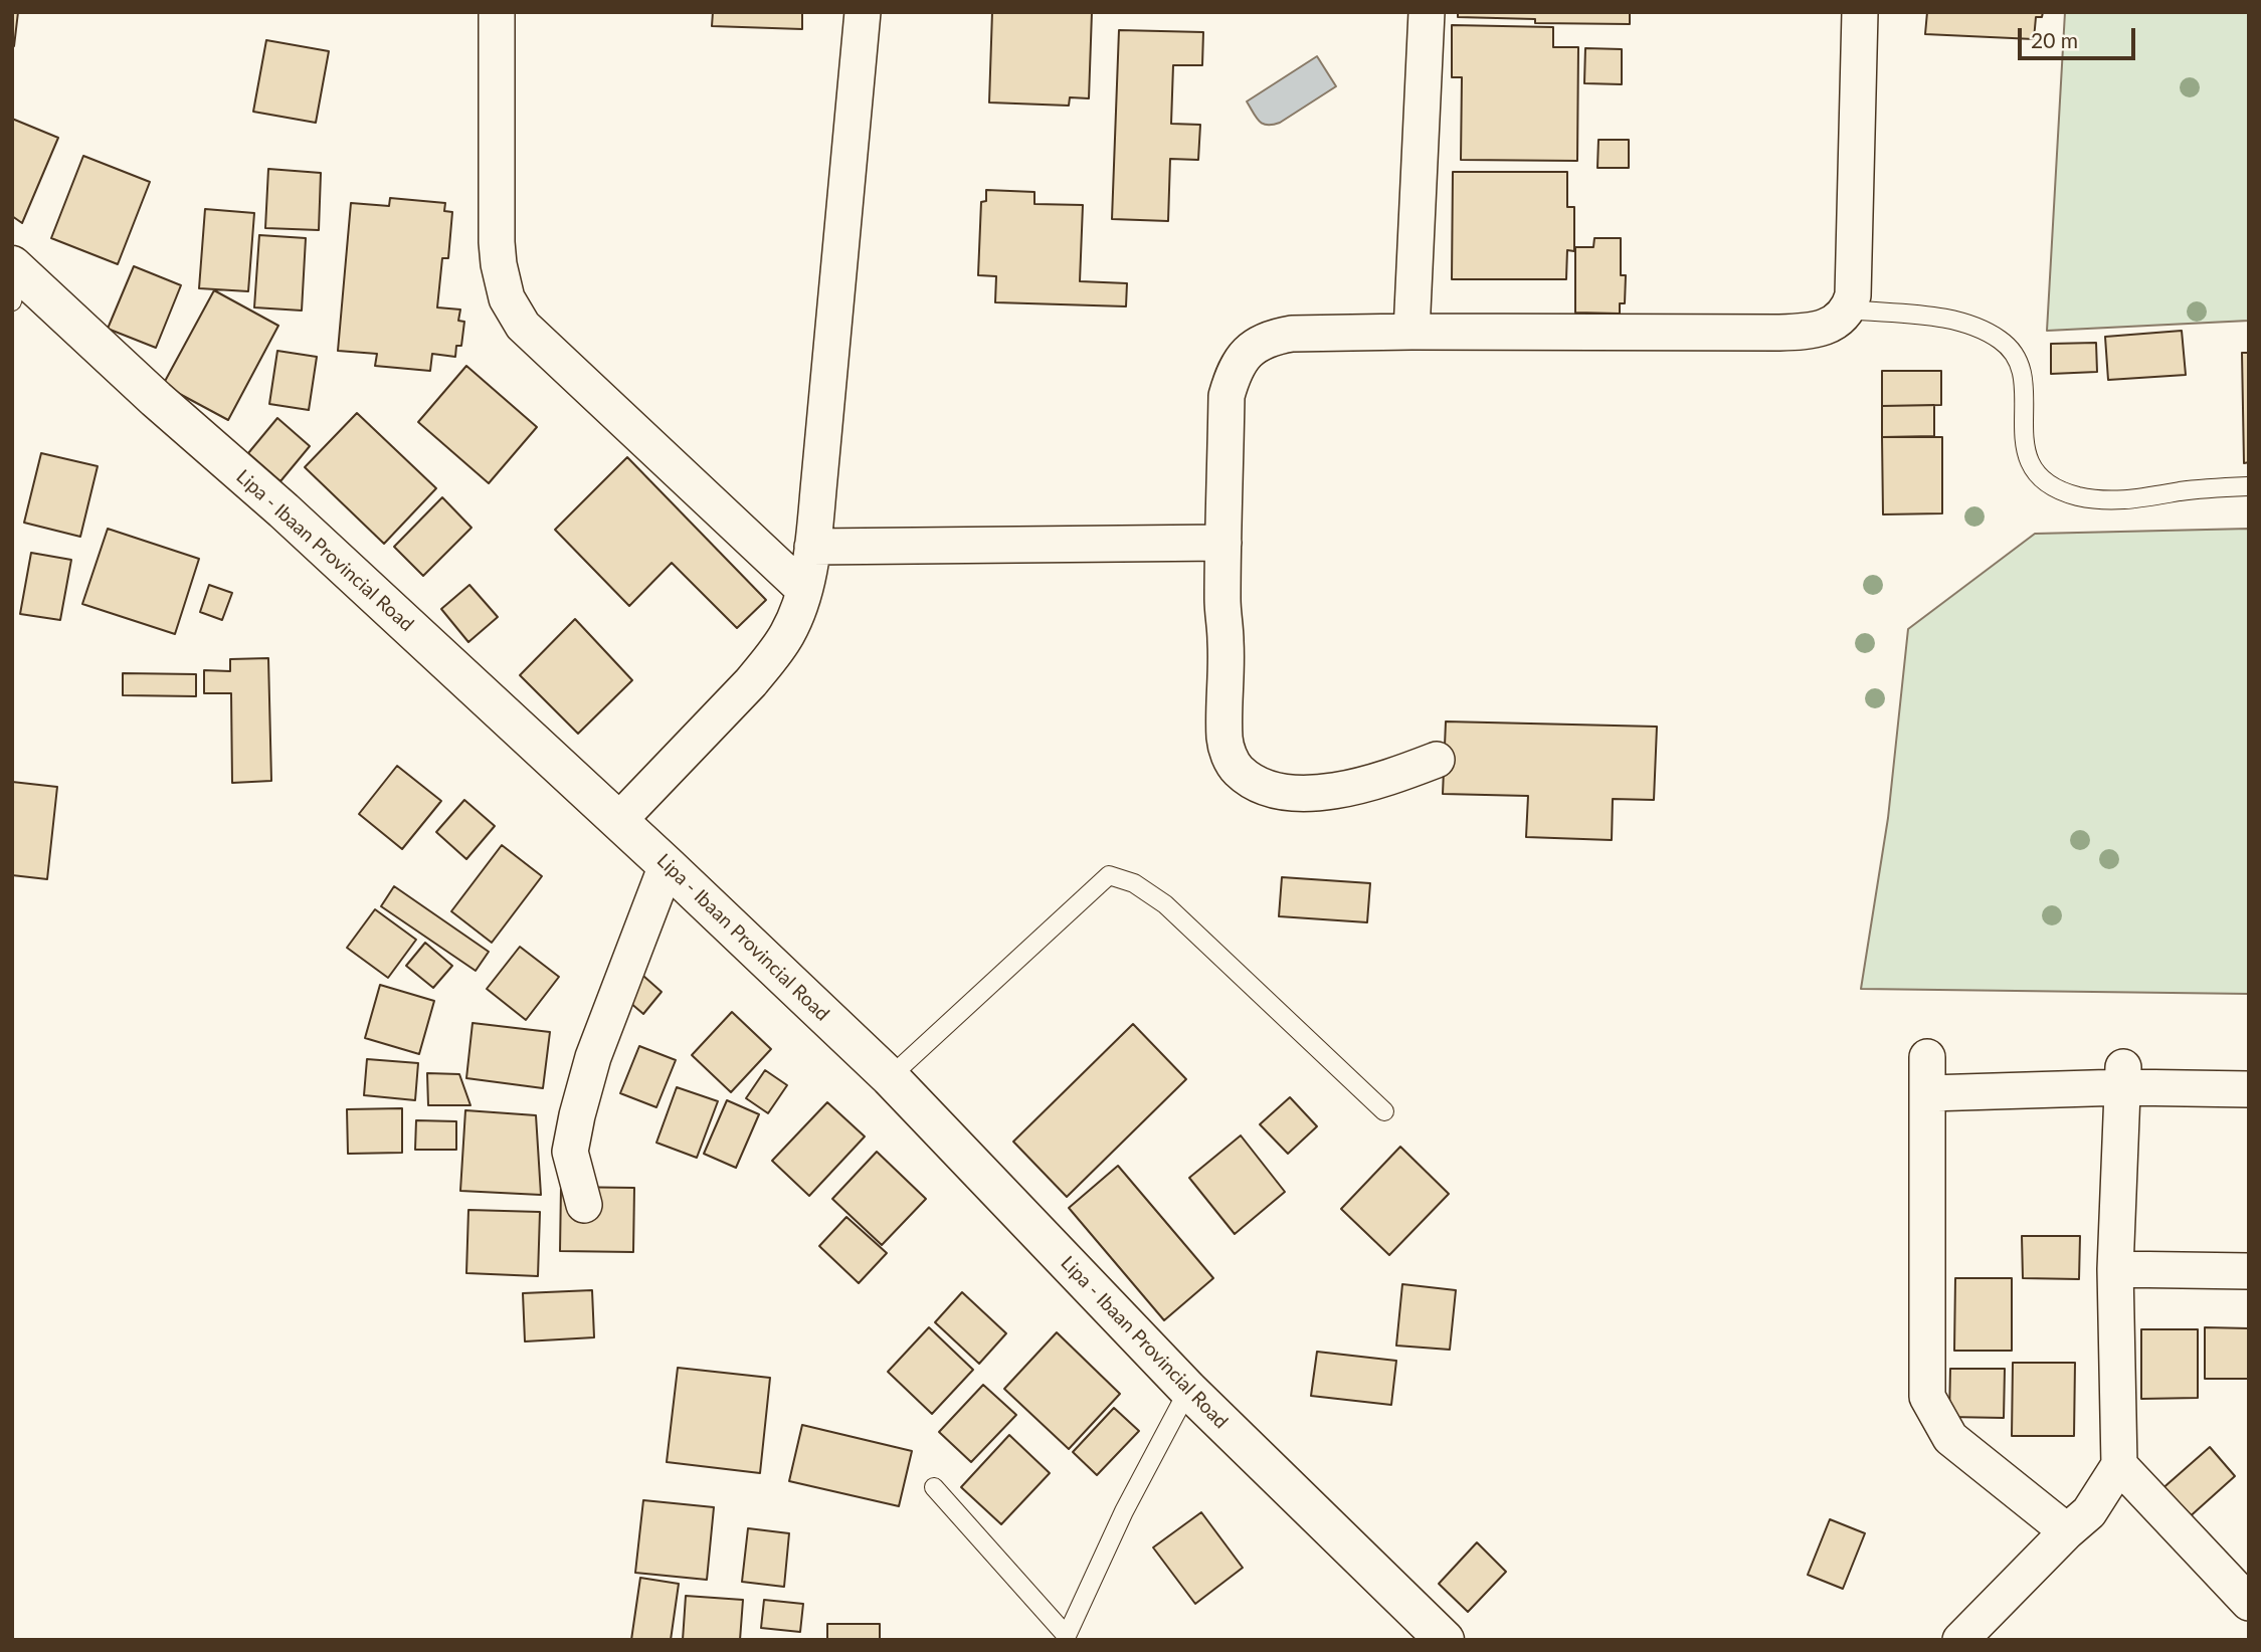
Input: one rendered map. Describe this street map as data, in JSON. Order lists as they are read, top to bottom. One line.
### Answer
{"streets":{"main road":["Lipa - Ibaan Provincial Road"]},"scale_bar":"20 m"}
